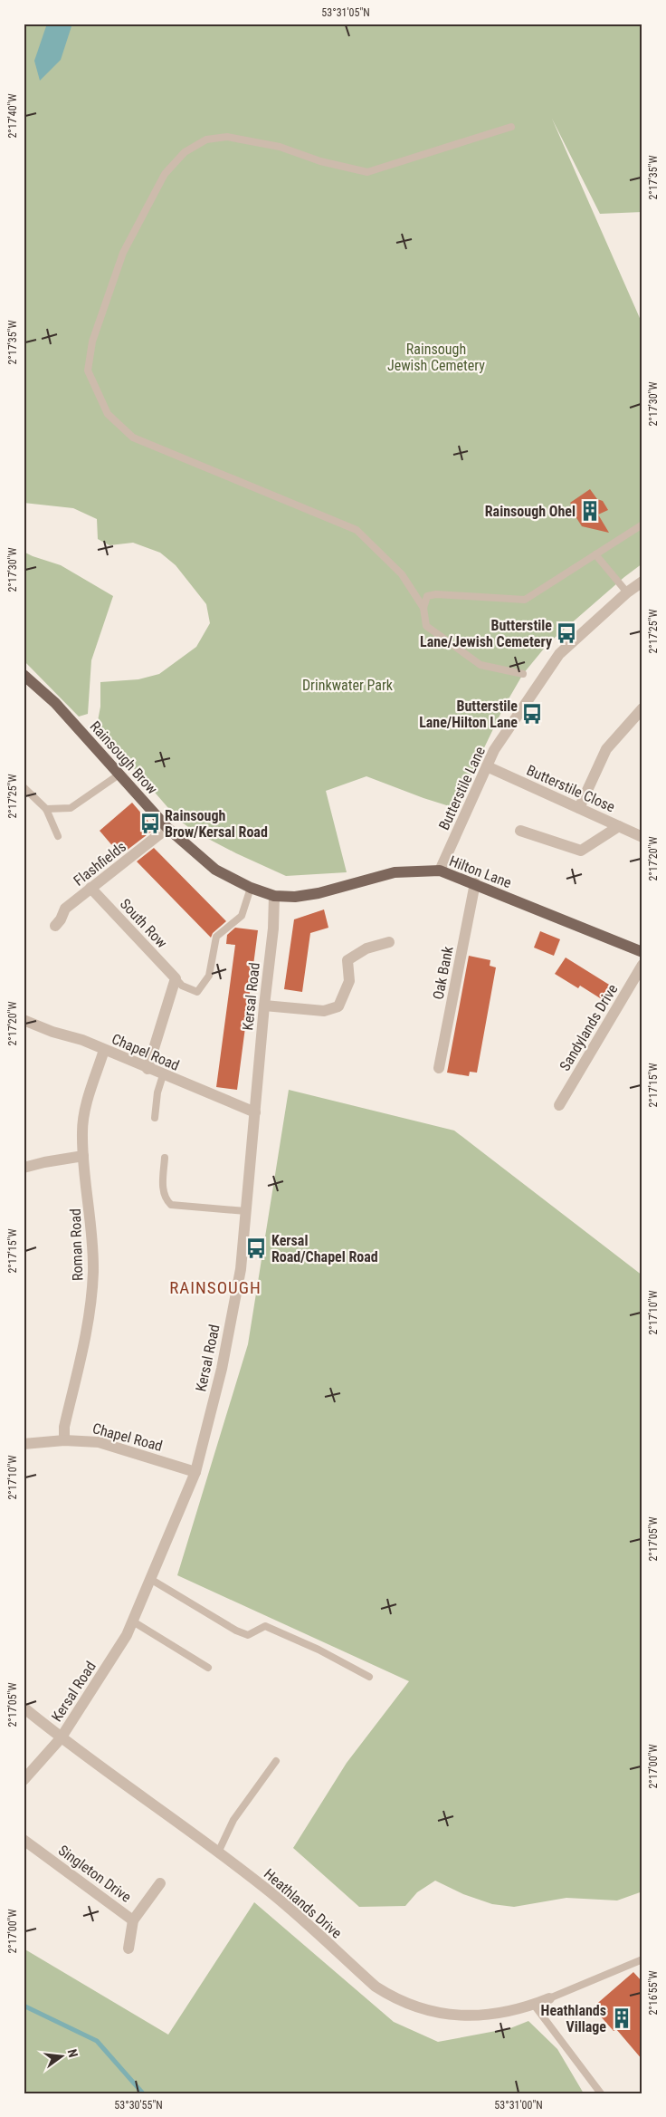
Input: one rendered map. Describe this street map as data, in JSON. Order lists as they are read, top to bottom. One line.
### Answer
{"streets":{"main road":["Rainsough Brow","Hilton Lane"],"street":["Butterstile Lane","Butterstile Close","Flashfields","South Row","Oak Bank","Kersal Road","Sandylands Drive","Chapel Road","Roman Road","Singleton Drive","Heathlands Drive"]},"crossings":[["Rainsough Brow","Flashfields"],["Rainsough Brow","Hilton Lane"],["Rainsough Brow","Kersal Road"],["Butterstile Lane","Butterstile Close"],["Butterstile Lane","Hilton Lane"],["Flashfields","South Row"],["Hilton Lane","Oak Bank"],["Hilton Lane","Kersal Road"],["Kersal Road","Chapel Road"],["Kersal Road","Heathlands Drive"],["Chapel Road","Roman Road"]],"districts":["RAINSOUGH"],"parks":["Rainsough Jewish Cemetery","Drinkwater Park"],"places":{"building":["Rainsough Ohel","Heathlands Village"],"bus stop":["Butterstile Lane/Jewish Cemetery","Butterstile Lane/Hilton Lane","Rainsough Brow/Kersal Road","Kersal Road/Chapel Road"]},"north":"right","coordinates":["53°31'05\"N","2°17'40\"W","2°17'35\"W","2°17'30\"W","2°17'25\"W","2°17'20\"W","2°17'15\"W","2°17'10\"W","2°17'05\"W","2°17'00\"W","2°16'55\"W","53°30'55\"N","53°31'00\"N"]}
